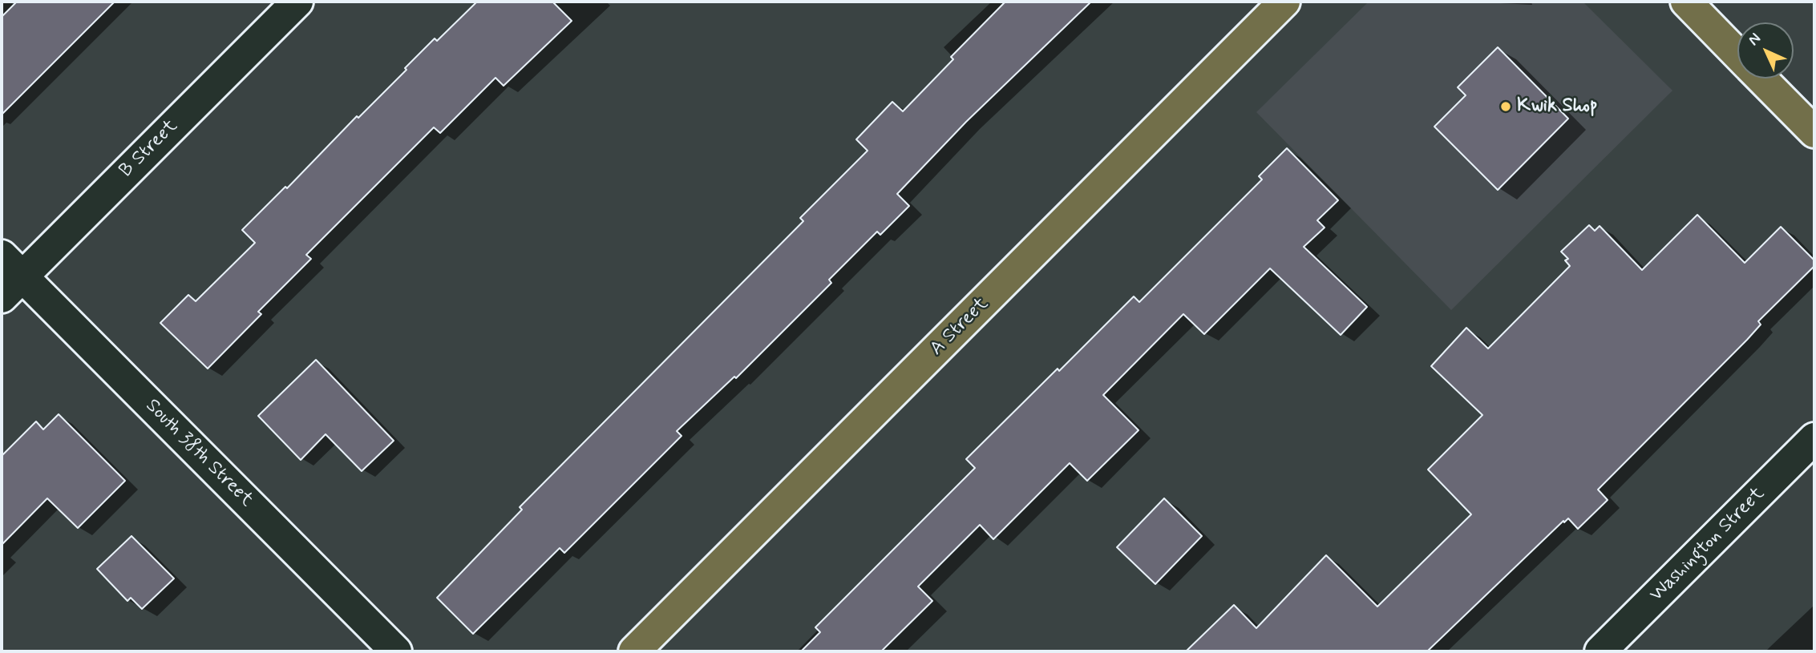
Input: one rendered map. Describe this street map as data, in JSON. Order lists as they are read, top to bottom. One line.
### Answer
{"streets":{"main road":["A Street"],"street":["B Street","South 38th Street","Washington Street"]},"crossings":[["B Street","South 38th Street"]],"places":["Kwik Shop"],"north":"top left"}
